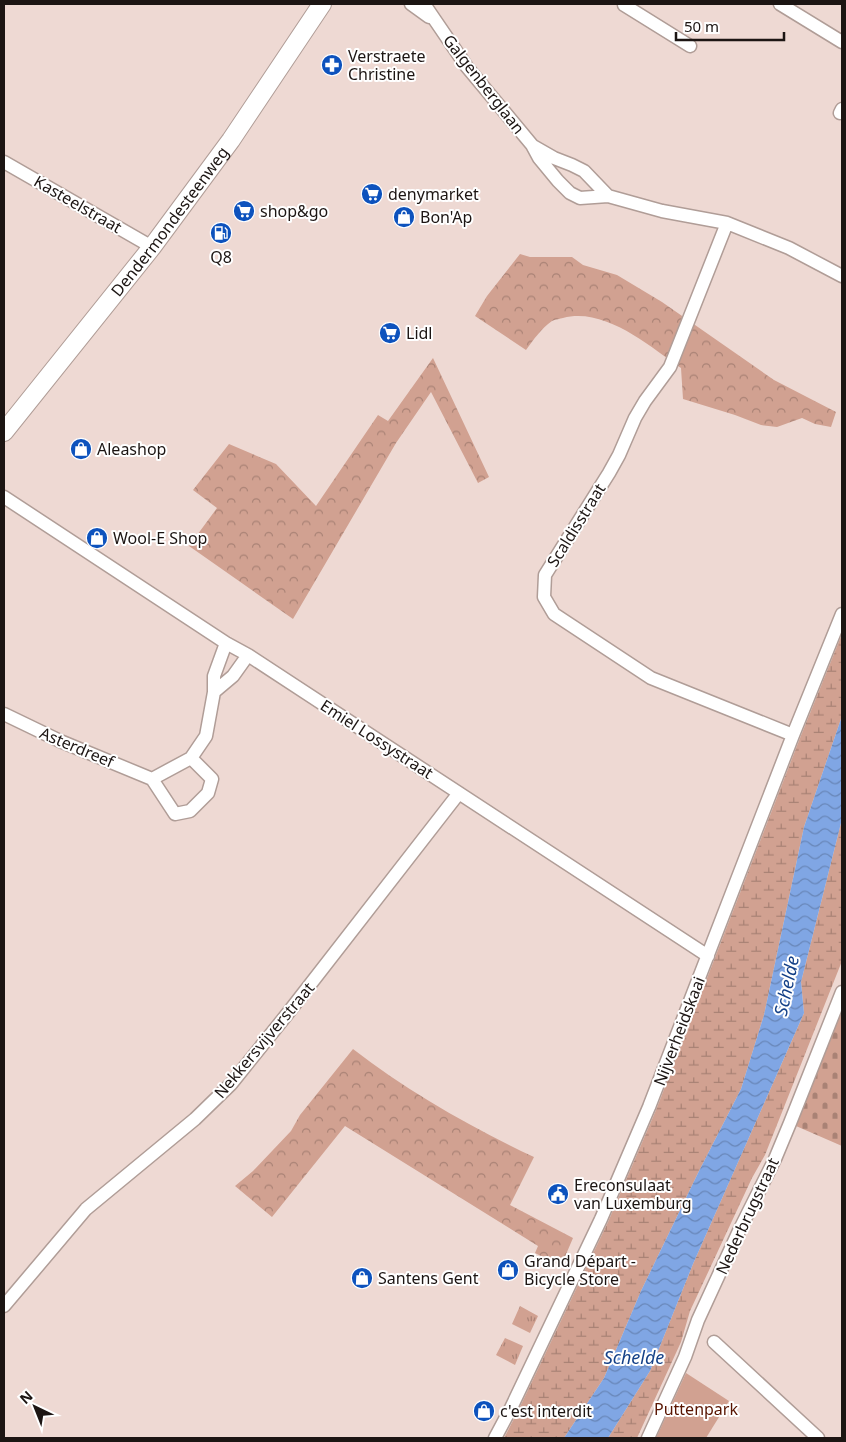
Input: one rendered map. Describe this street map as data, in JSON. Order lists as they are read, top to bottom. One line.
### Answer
{"streets":{"main road":["Dendermondesteenweg"],"street":["Galgenberglaan","Kasteelstraat","Scaldisstraat","Emiel Lossystraat","Asterdreef","Nijverheidskaai","Nekkersvijverstraat","Nederbrugstraat"]},"crossings":[["Kasteelstraat","Dendermondesteenweg"],["Scaldisstraat","Nijverheidskaai"],["Emiel Lossystraat","Nijverheidskaai"],["Emiel Lossystraat","Nekkersvijverstraat"]],"water":["Schelde"],"parks":["Puttenpark"],"places":{"pharmacy":["Verstraete Christine"],"supermarket":["denymarket","shop&go","Lidl"],"shop":["Bon'Ap","Aleashop","Wool-E Shop","Grand Départ - Bicycle Store","Santens Gent","c'est interdit"],"fuel station":["Q8"],"public building":["Ereconsulaat van Luxemburg"]},"scale_bar":"50 m","north":"top left"}
